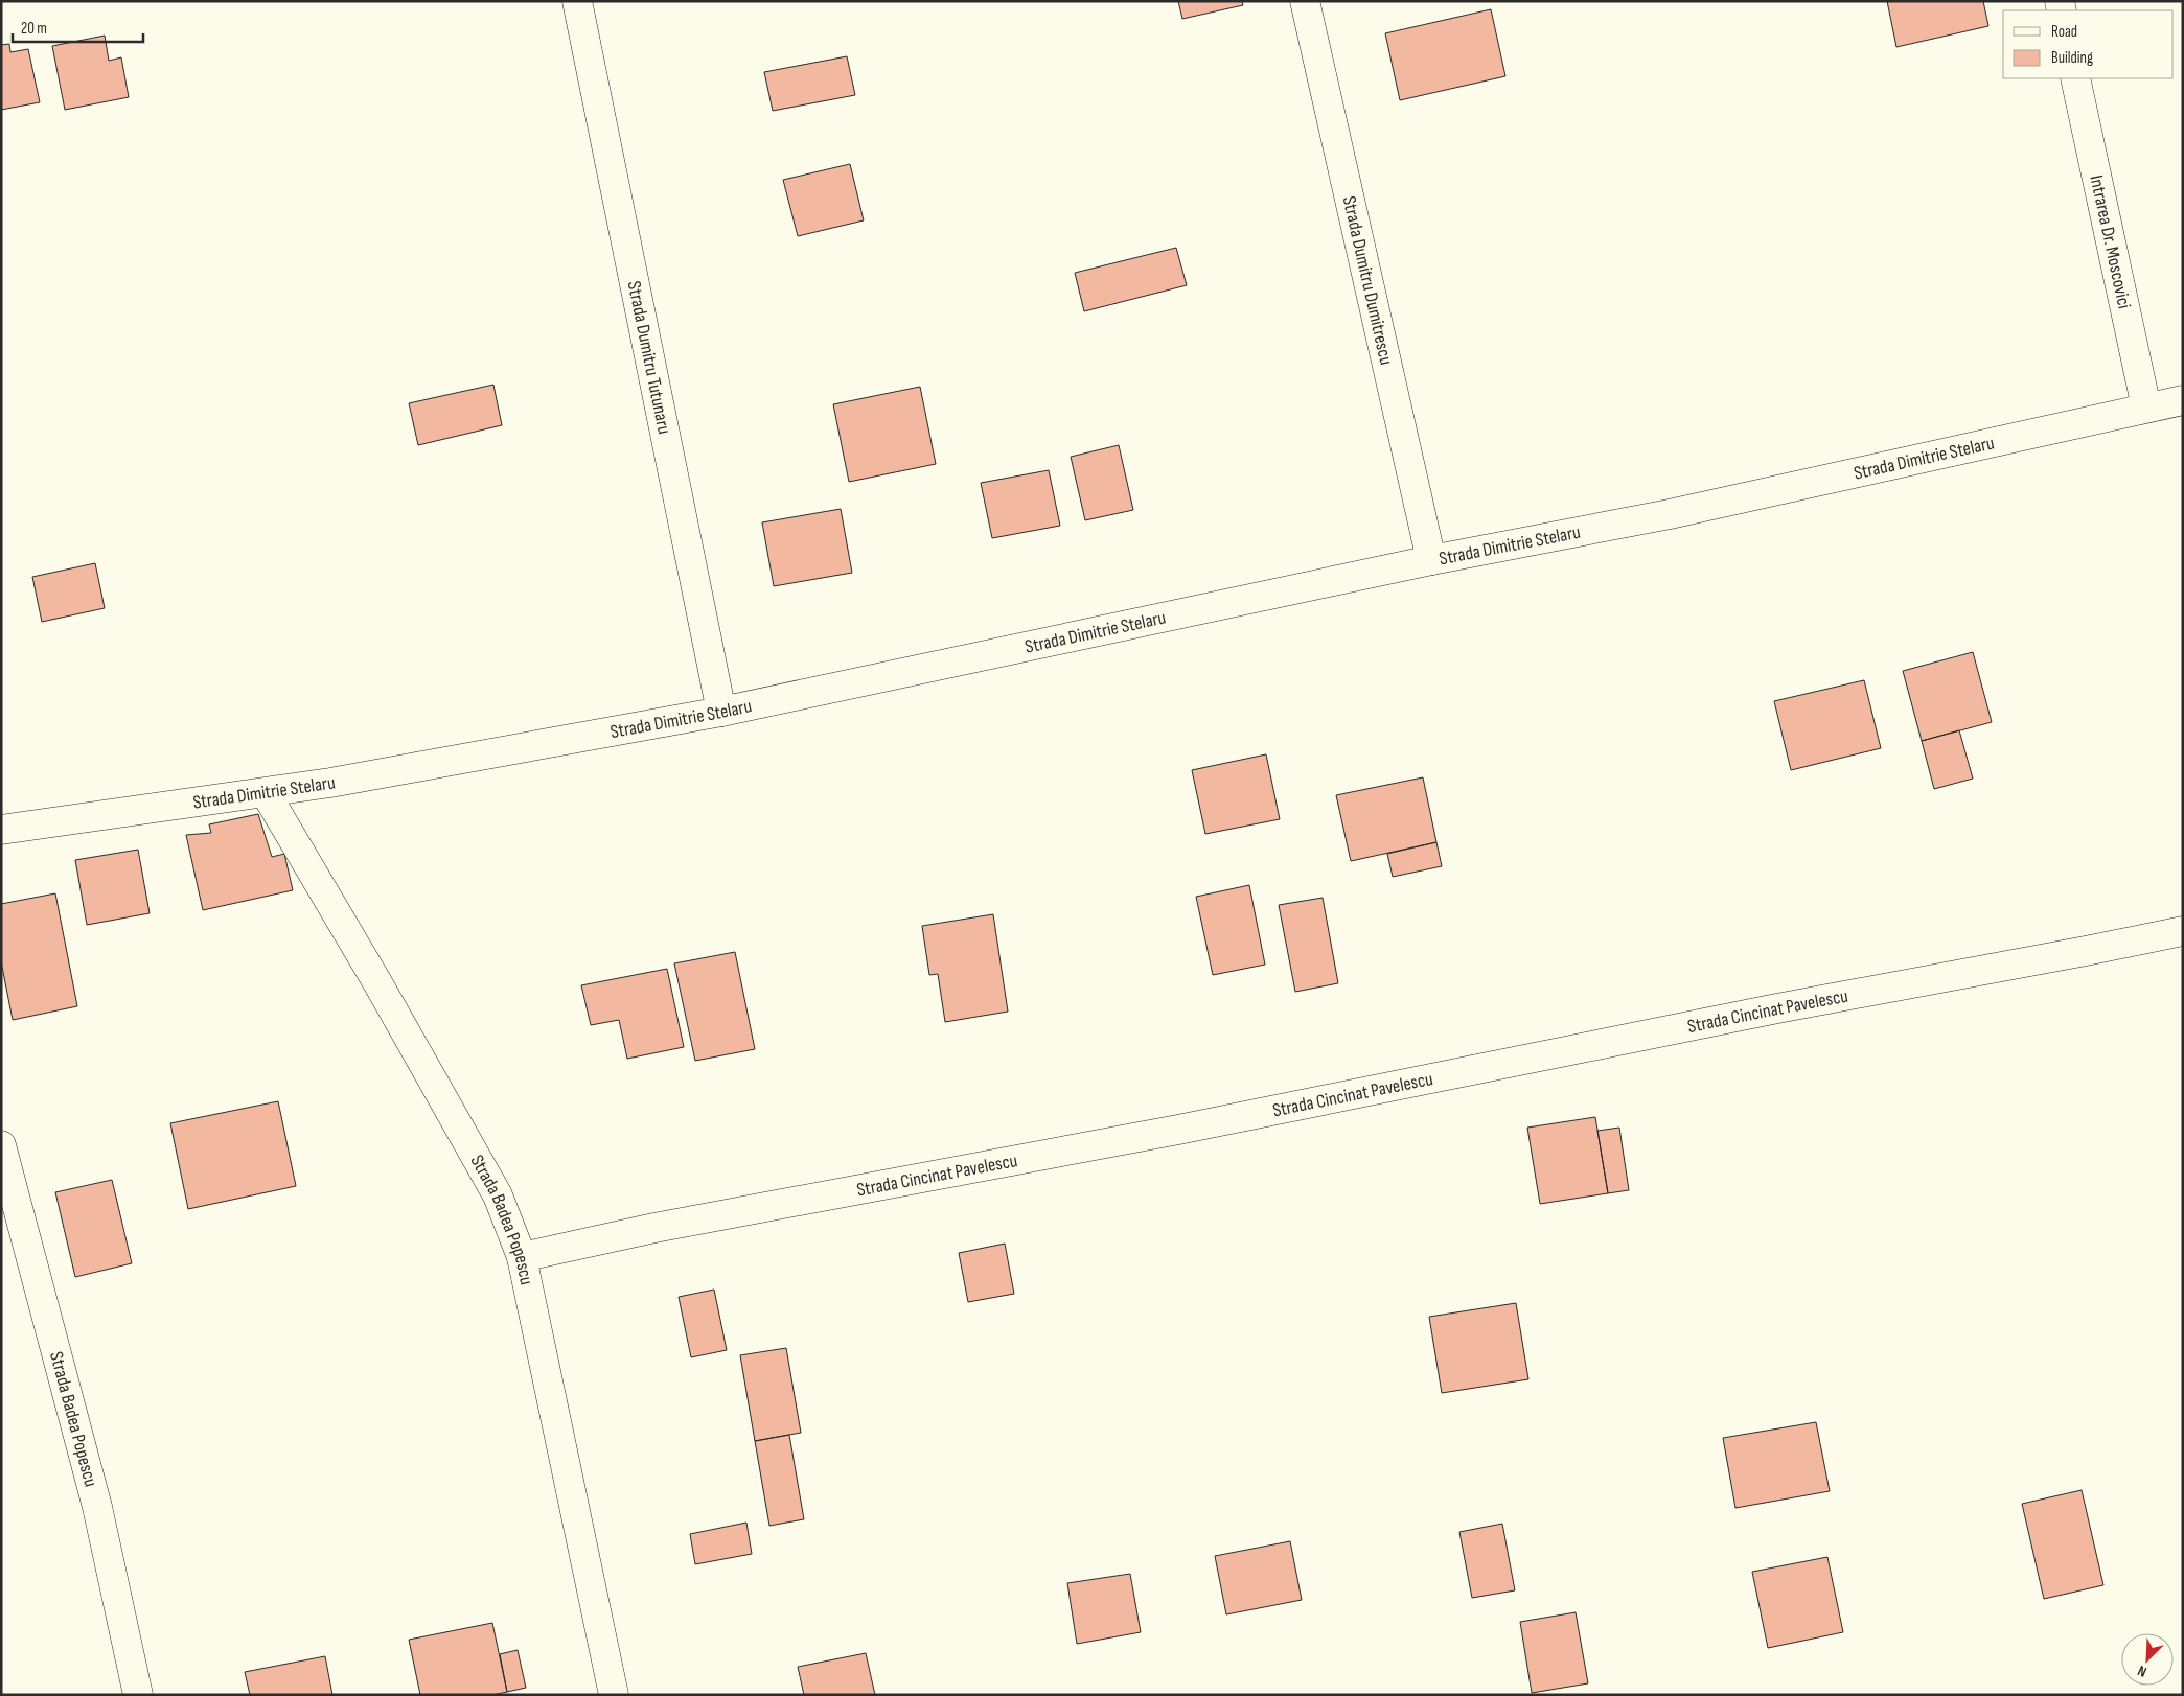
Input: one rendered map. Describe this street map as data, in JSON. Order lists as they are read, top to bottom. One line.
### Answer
{"streets":{"street":["Intrarea Dr. Moscovici","Strada Dumitru Dumitrescu","Strada Dumitru Tutunaru","Strada Dimitrie Stelaru","Strada Cincinat Pavelescu","Strada Badea Popescu"]},"crossings":[["Intrarea Dr. Moscovici","Strada Dimitrie Stelaru"],["Strada Dumitru Dumitrescu","Strada Dimitrie Stelaru"],["Strada Dumitru Tutunaru","Strada Dimitrie Stelaru"],["Strada Dimitrie Stelaru","Strada Badea Popescu"],["Strada Cincinat Pavelescu","Strada Badea Popescu"]],"legend":["Road","Building"],"scale_bar":"20 m","north":"bottom left"}
